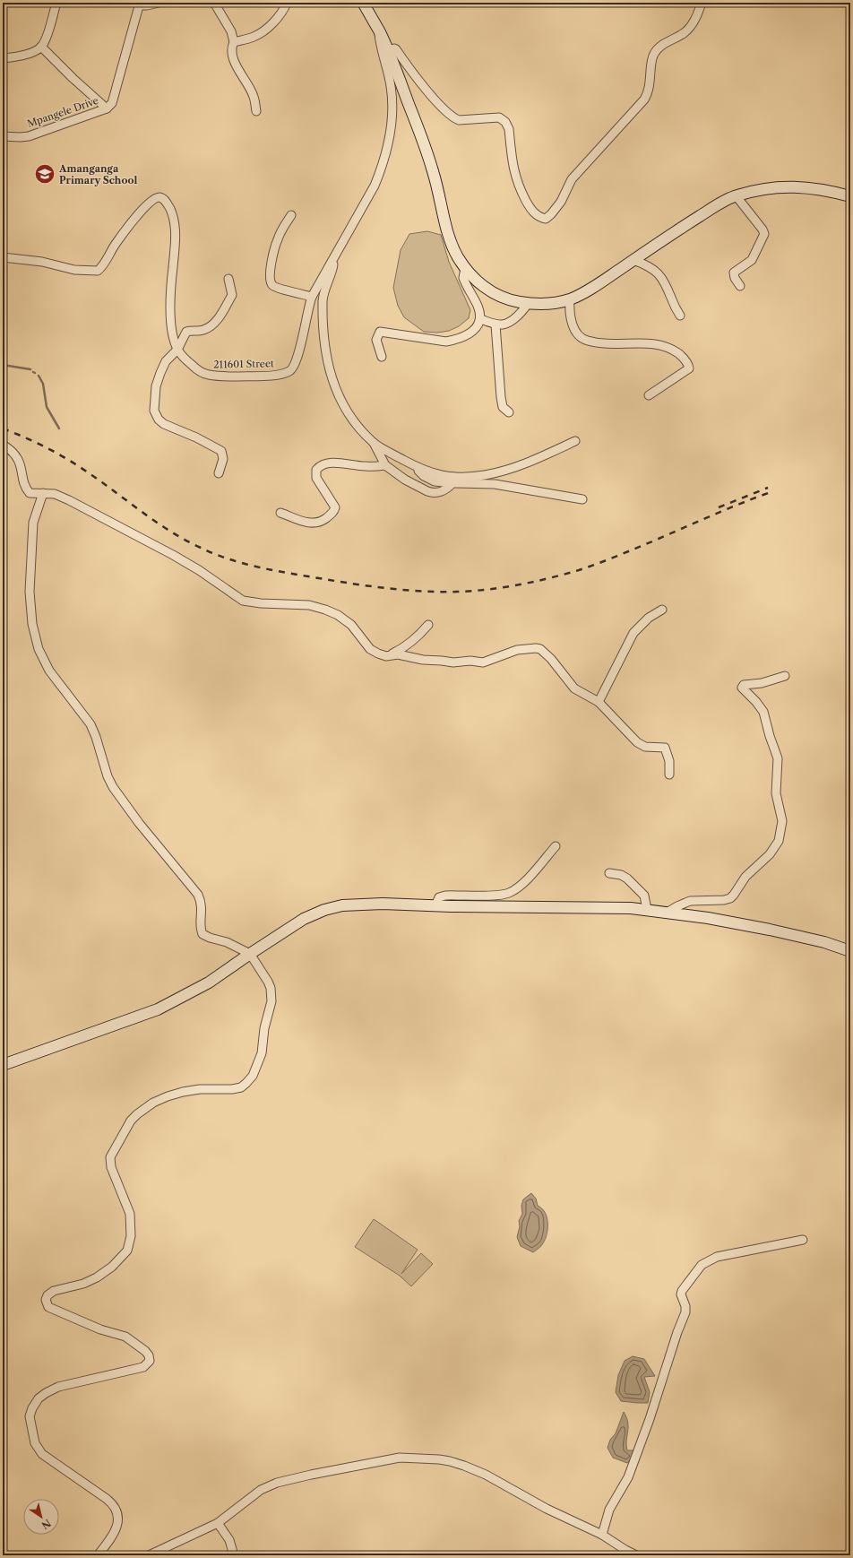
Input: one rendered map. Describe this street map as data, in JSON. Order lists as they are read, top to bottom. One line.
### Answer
{"streets":{"street":["Mpangele Drive","211601 Street"]},"places":{"school or university":["Amanganga Primary School"]},"north":"bottom right"}
